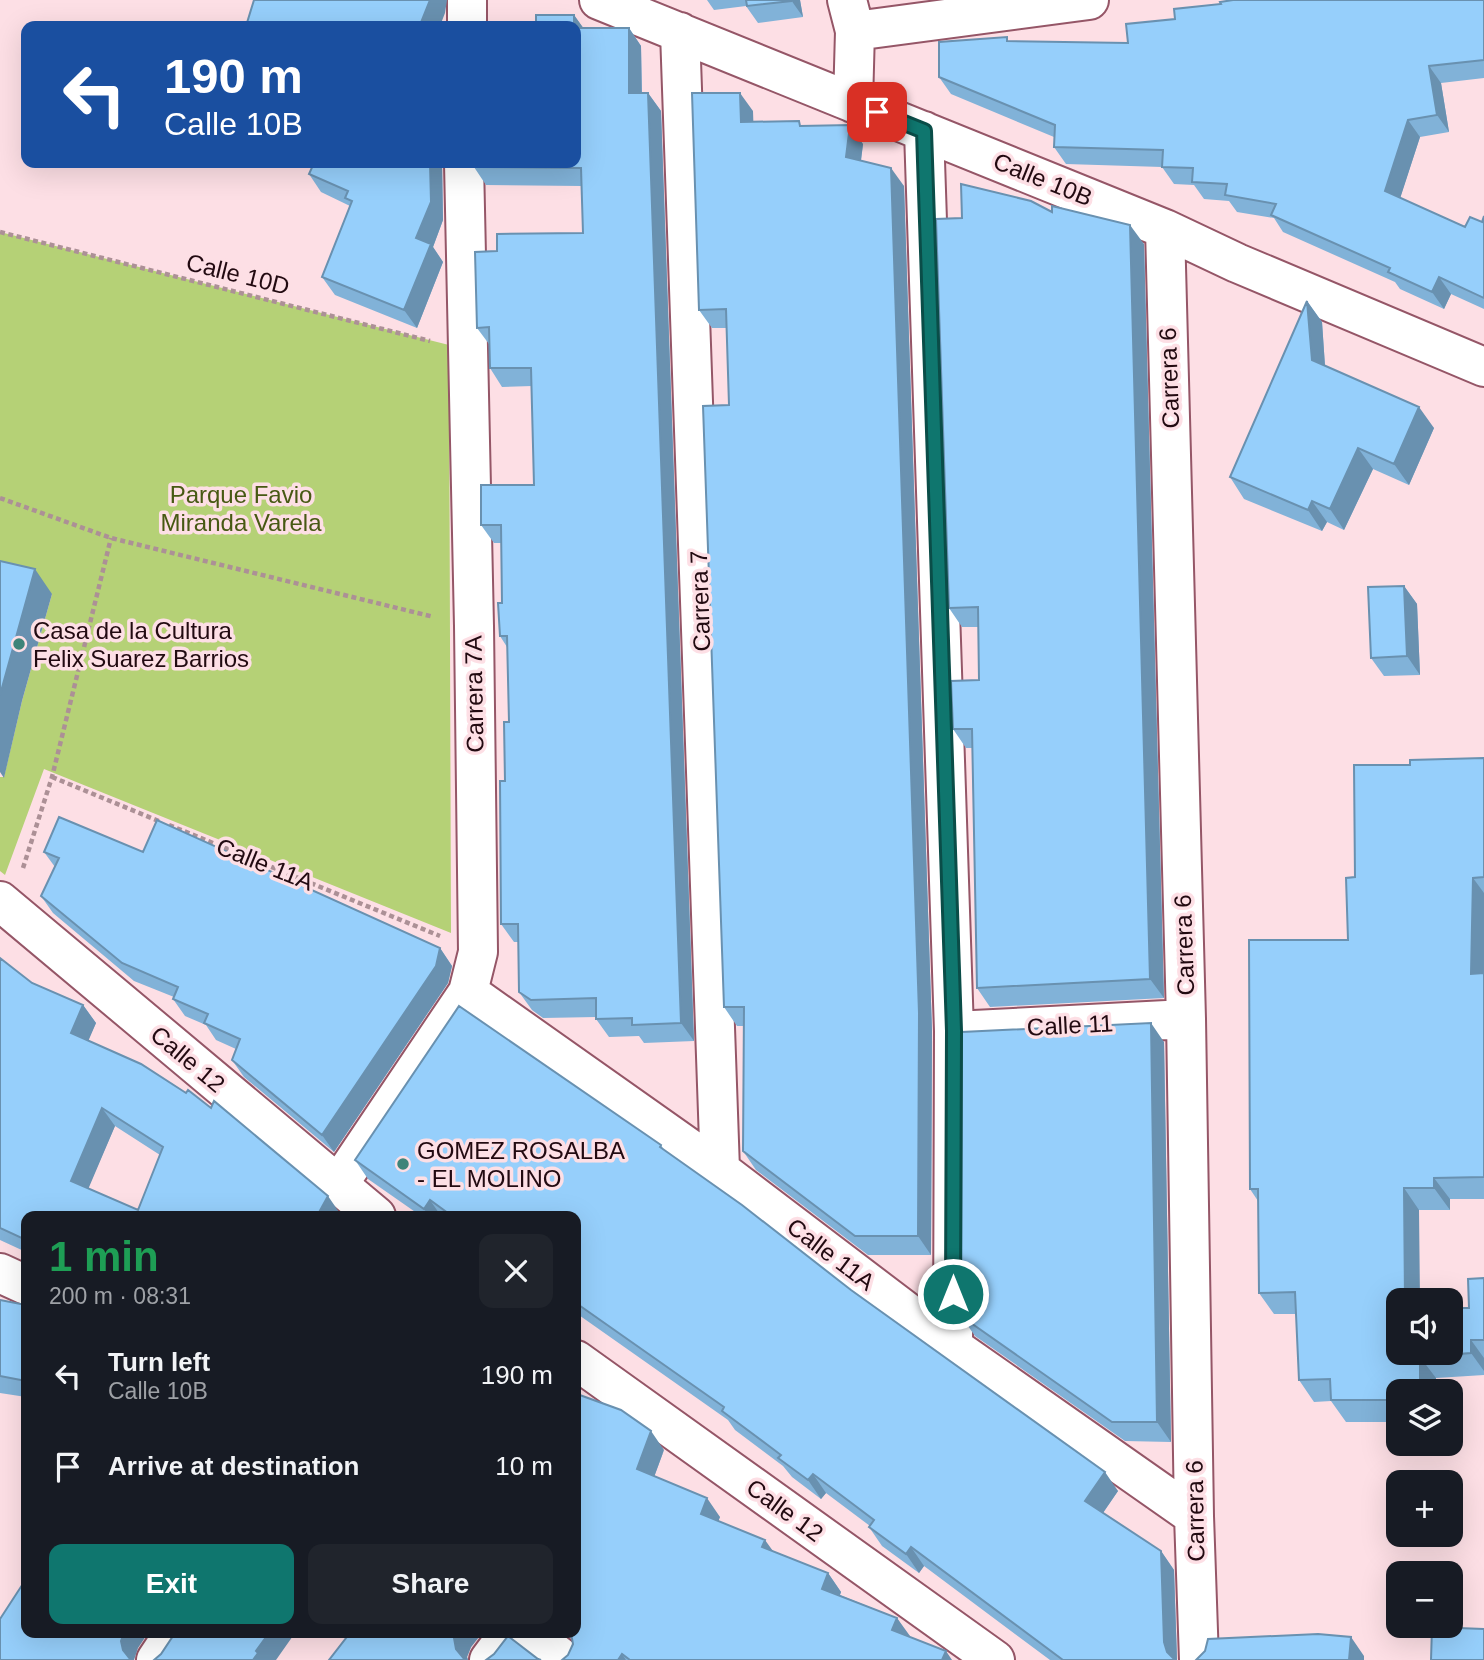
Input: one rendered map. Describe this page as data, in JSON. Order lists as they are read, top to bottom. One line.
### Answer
{"streets":{"street":["Calle 10B","Carrera 6","Carrera 7","Carrera 7A","Calle 11A","Calle 11","Calle 12"],"path":["Calle 10D"]},"crossings":[["Calle 10B","Carrera 6"],["Calle 10B","Carrera 7"],["Calle 10D","Carrera 7A"],["Carrera 6","Calle 11A"],["Carrera 6","Calle 11"],["Carrera 7","Calle 11A"],["Carrera 7A","Calle 11A"],["Carrera 7A","Calle 12"]],"parks":["Parque Favio Miranda Varela"],"places":["Casa de la Cultura Felix Suarez Barrios","GOMEZ ROSALBA - EL MOLINO"],"page":{"turn":["190 m","Calle 10B"],"heading":["1 min","200 m · 08:31"],"map_buttons":["+","−"],"list":[{"name":"Turn left","note":"Calle 10B","value":"190 m"},{"name":"Arrive at destination","value":"10 m"}],"buttons":["Exit","Share"]}}
